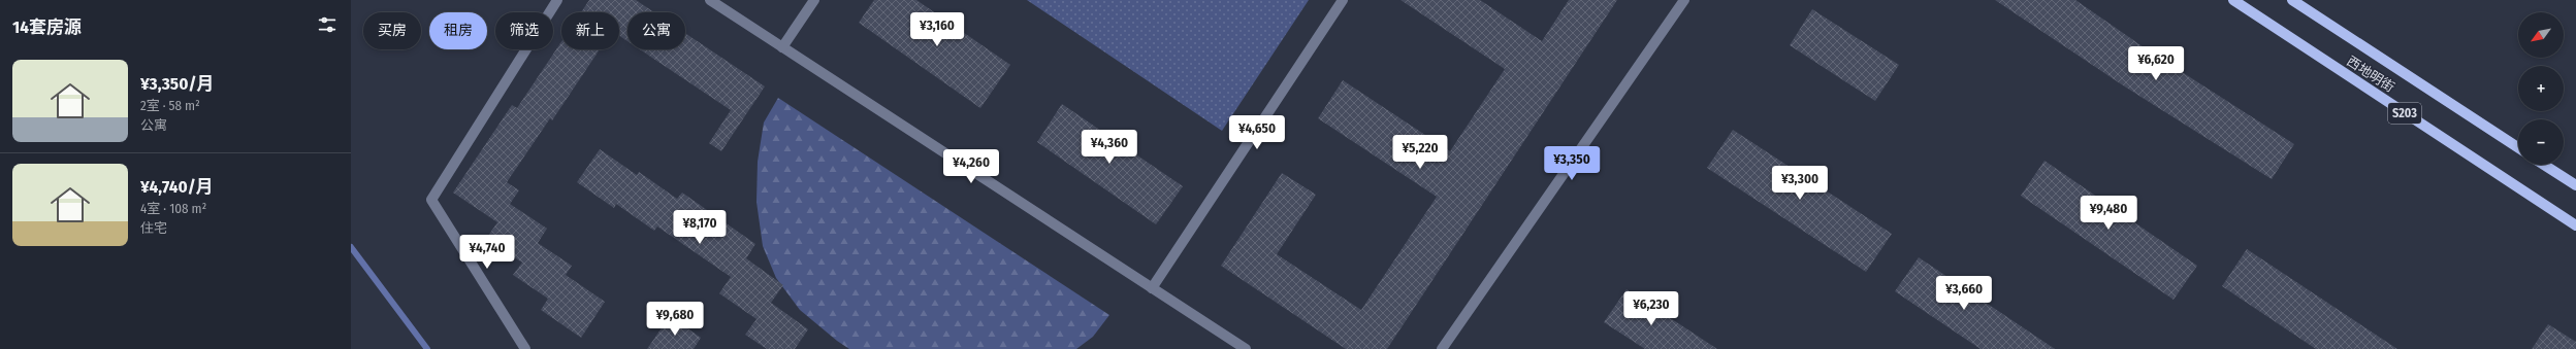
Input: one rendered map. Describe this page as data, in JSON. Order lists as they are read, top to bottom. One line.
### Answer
{"streets":{"main road":["西地明街","S203"]},"north":"bottom left","page":{"heading":"14套房源","map_buttons":["+","−"],"price":["¥3,160","¥6,620","¥4,650","¥4,360","¥5,220","¥3,350","¥4,260","¥3,300","¥9,480","¥8,170","¥4,740","¥3,660","¥6,230","¥9,680"],"chip":["买房","租房","筛选","新上","公寓"],"list":[{"name":"¥3,350/月","note":"2室 · 58 m² · 公寓"},{"name":"¥4,740/月","note":"4室 · 108 m² · 住宅"}]}}
